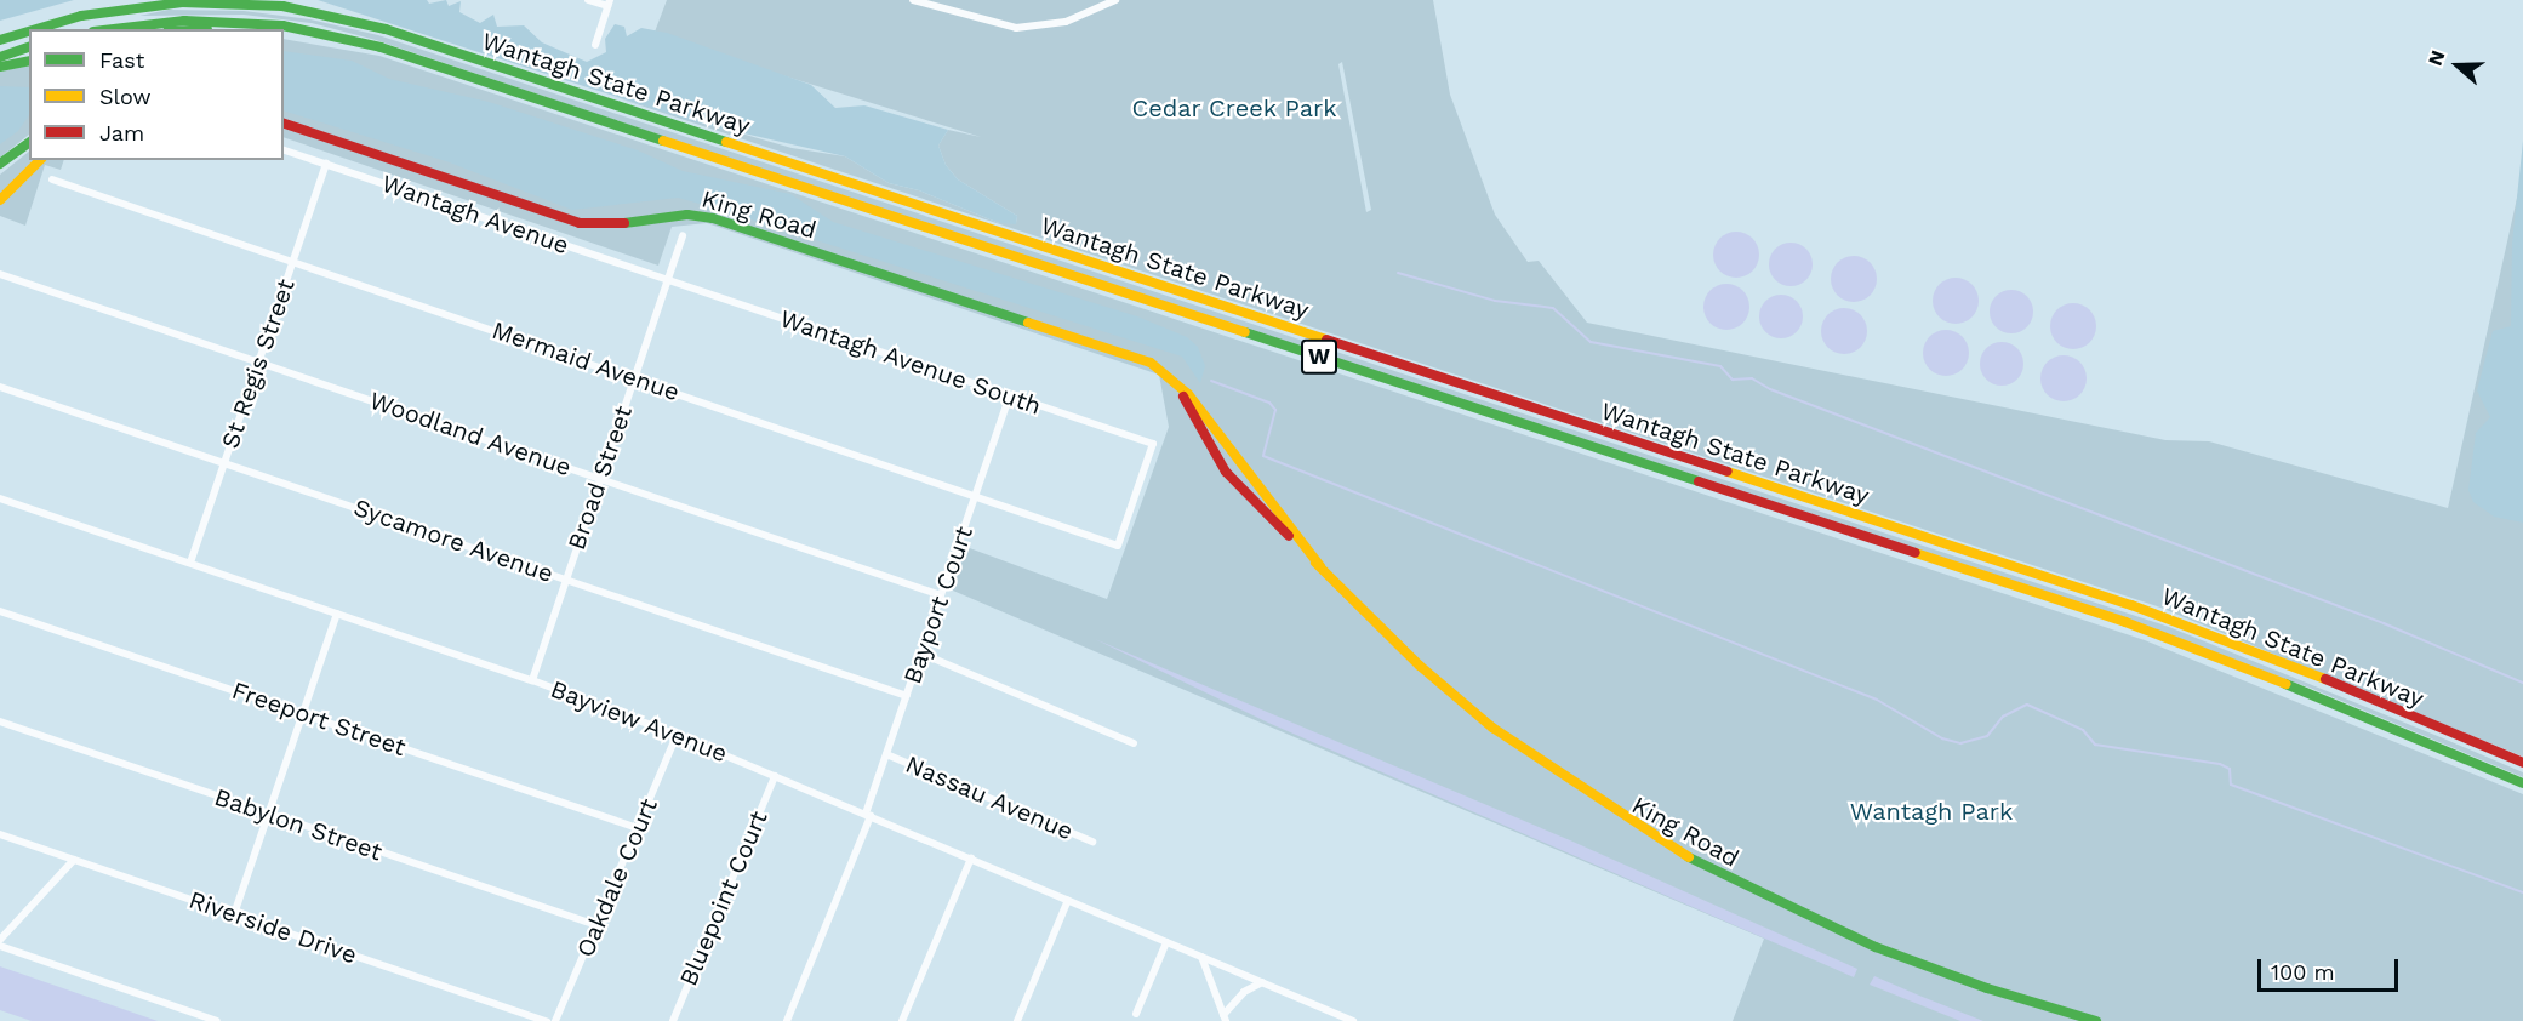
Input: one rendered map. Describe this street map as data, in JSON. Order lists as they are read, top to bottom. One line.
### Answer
{"streets":{"main road":["Wantagh State Parkway","King Road","W"],"street":["Wantagh Avenue","Mermaid Avenue","Wantagh Avenue South","St Regis Street","Woodland Avenue","Broad Street","Sycamore Avenue","Bayport Court","Freeport Street","Bayview Avenue","Nassau Avenue","Babylon Street","Oakdale Court","Bluepoint Court","Riverside Drive"]},"crossings":[["Wantagh Avenue","Wantagh Avenue South"],["Wantagh Avenue","St Regis Street"],["Wantagh Avenue","Broad Street"],["Mermaid Avenue","Wantagh Avenue South"],["Mermaid Avenue","St Regis Street"],["Mermaid Avenue","Broad Street"],["Mermaid Avenue","Bayport Court"],["Wantagh Avenue South","Broad Street"],["Wantagh Avenue South","Bayport Court"],["St Regis Street","Woodland Avenue"],["St Regis Street","Sycamore Avenue"],["St Regis Street","Bayview Avenue"],["Woodland Avenue","Broad Street"],["Woodland Avenue","Bayport Court"],["Broad Street","Sycamore Avenue"],["Broad Street","Bayview Avenue"],["Sycamore Avenue","Bayport Court"],["Bayport Court","Bayview Avenue"],["Bayport Court","Nassau Avenue"],["Freeport Street","Oakdale Court"],["Bayview Avenue","Oakdale Court"],["Bayview Avenue","Bluepoint Court"],["Babylon Street","Oakdale Court"]],"parks":["Cedar Creek Park","Wantagh Park"],"legend":["Fast","Slow","Jam"],"scale_bar":"100 m","north":"left"}
